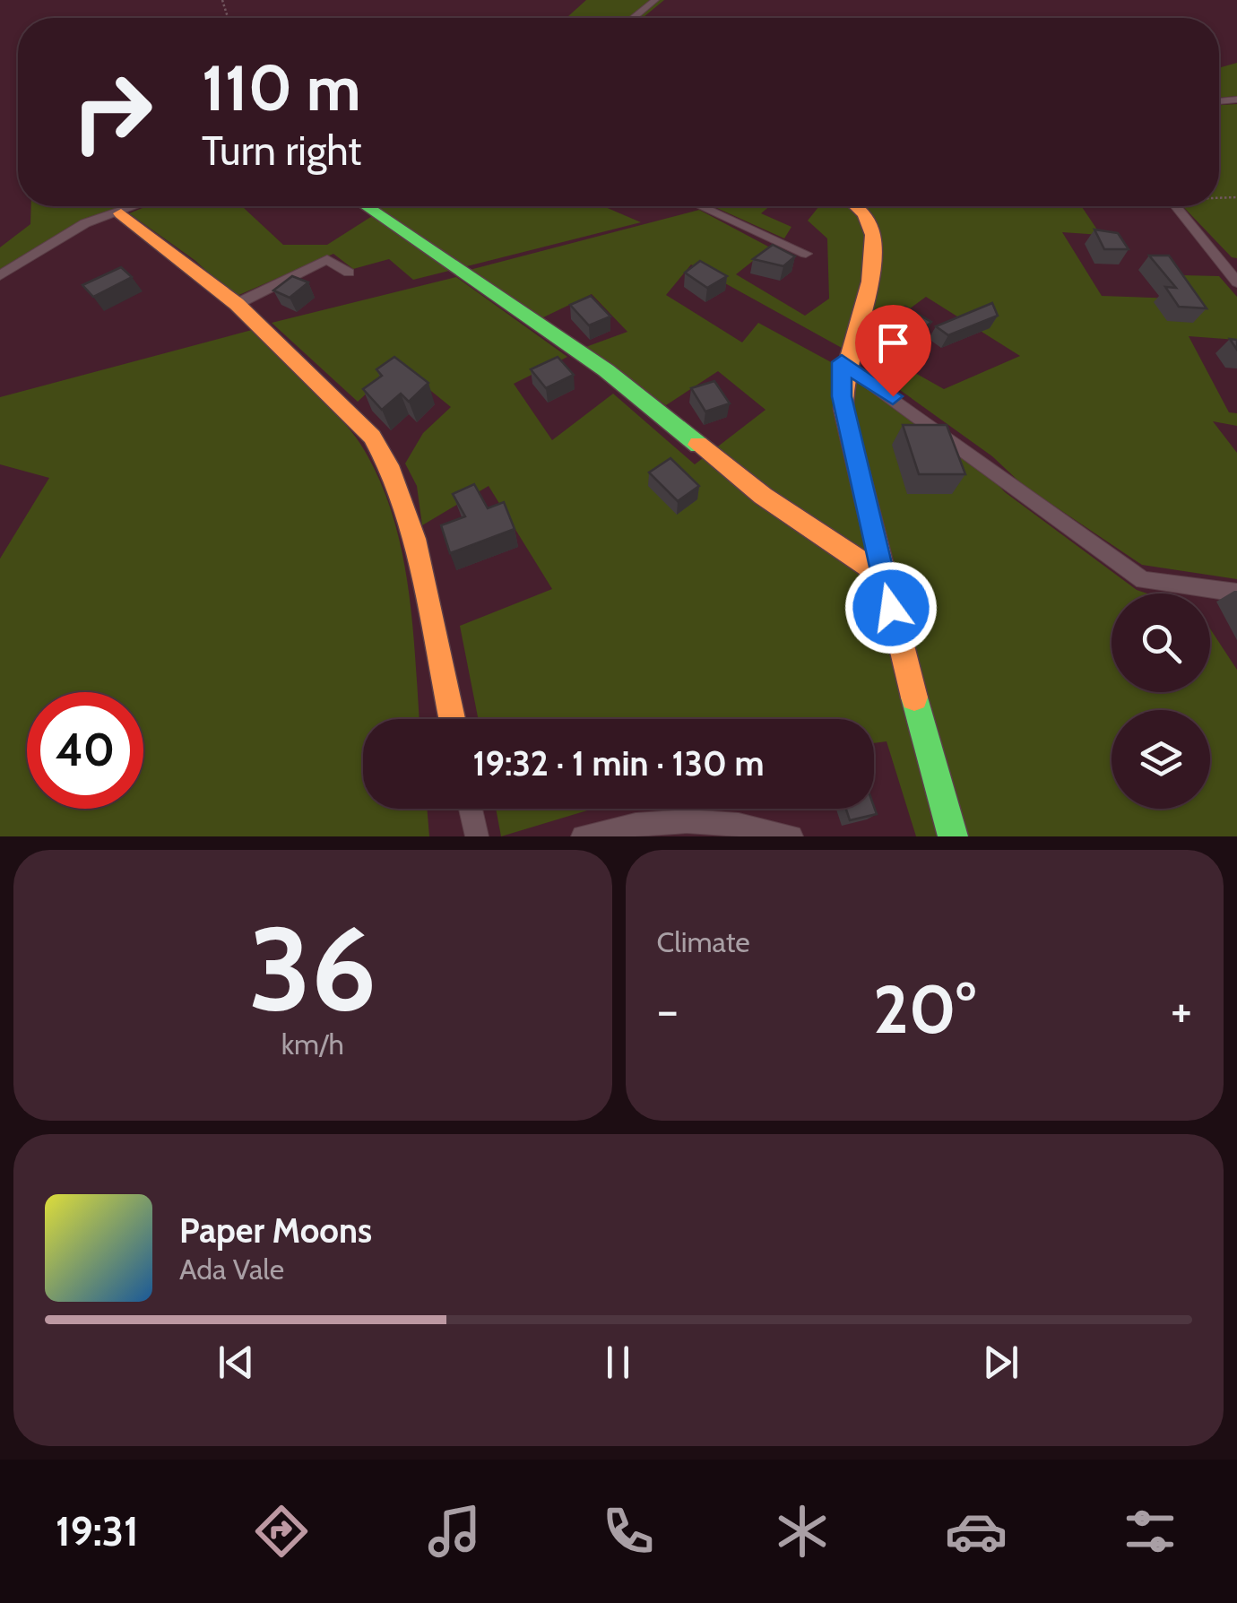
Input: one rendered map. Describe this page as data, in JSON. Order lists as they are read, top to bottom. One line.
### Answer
{"page":{"turn":["110 m","Turn right"],"limit":"40","trip":"19:32 · 1 min · 130 m","tile":[["36","km/h"],"Climate"],"heat":["−","20°","+"],"song":["Paper Moons","Ada Vale"],"tabs":"19:31"}}
